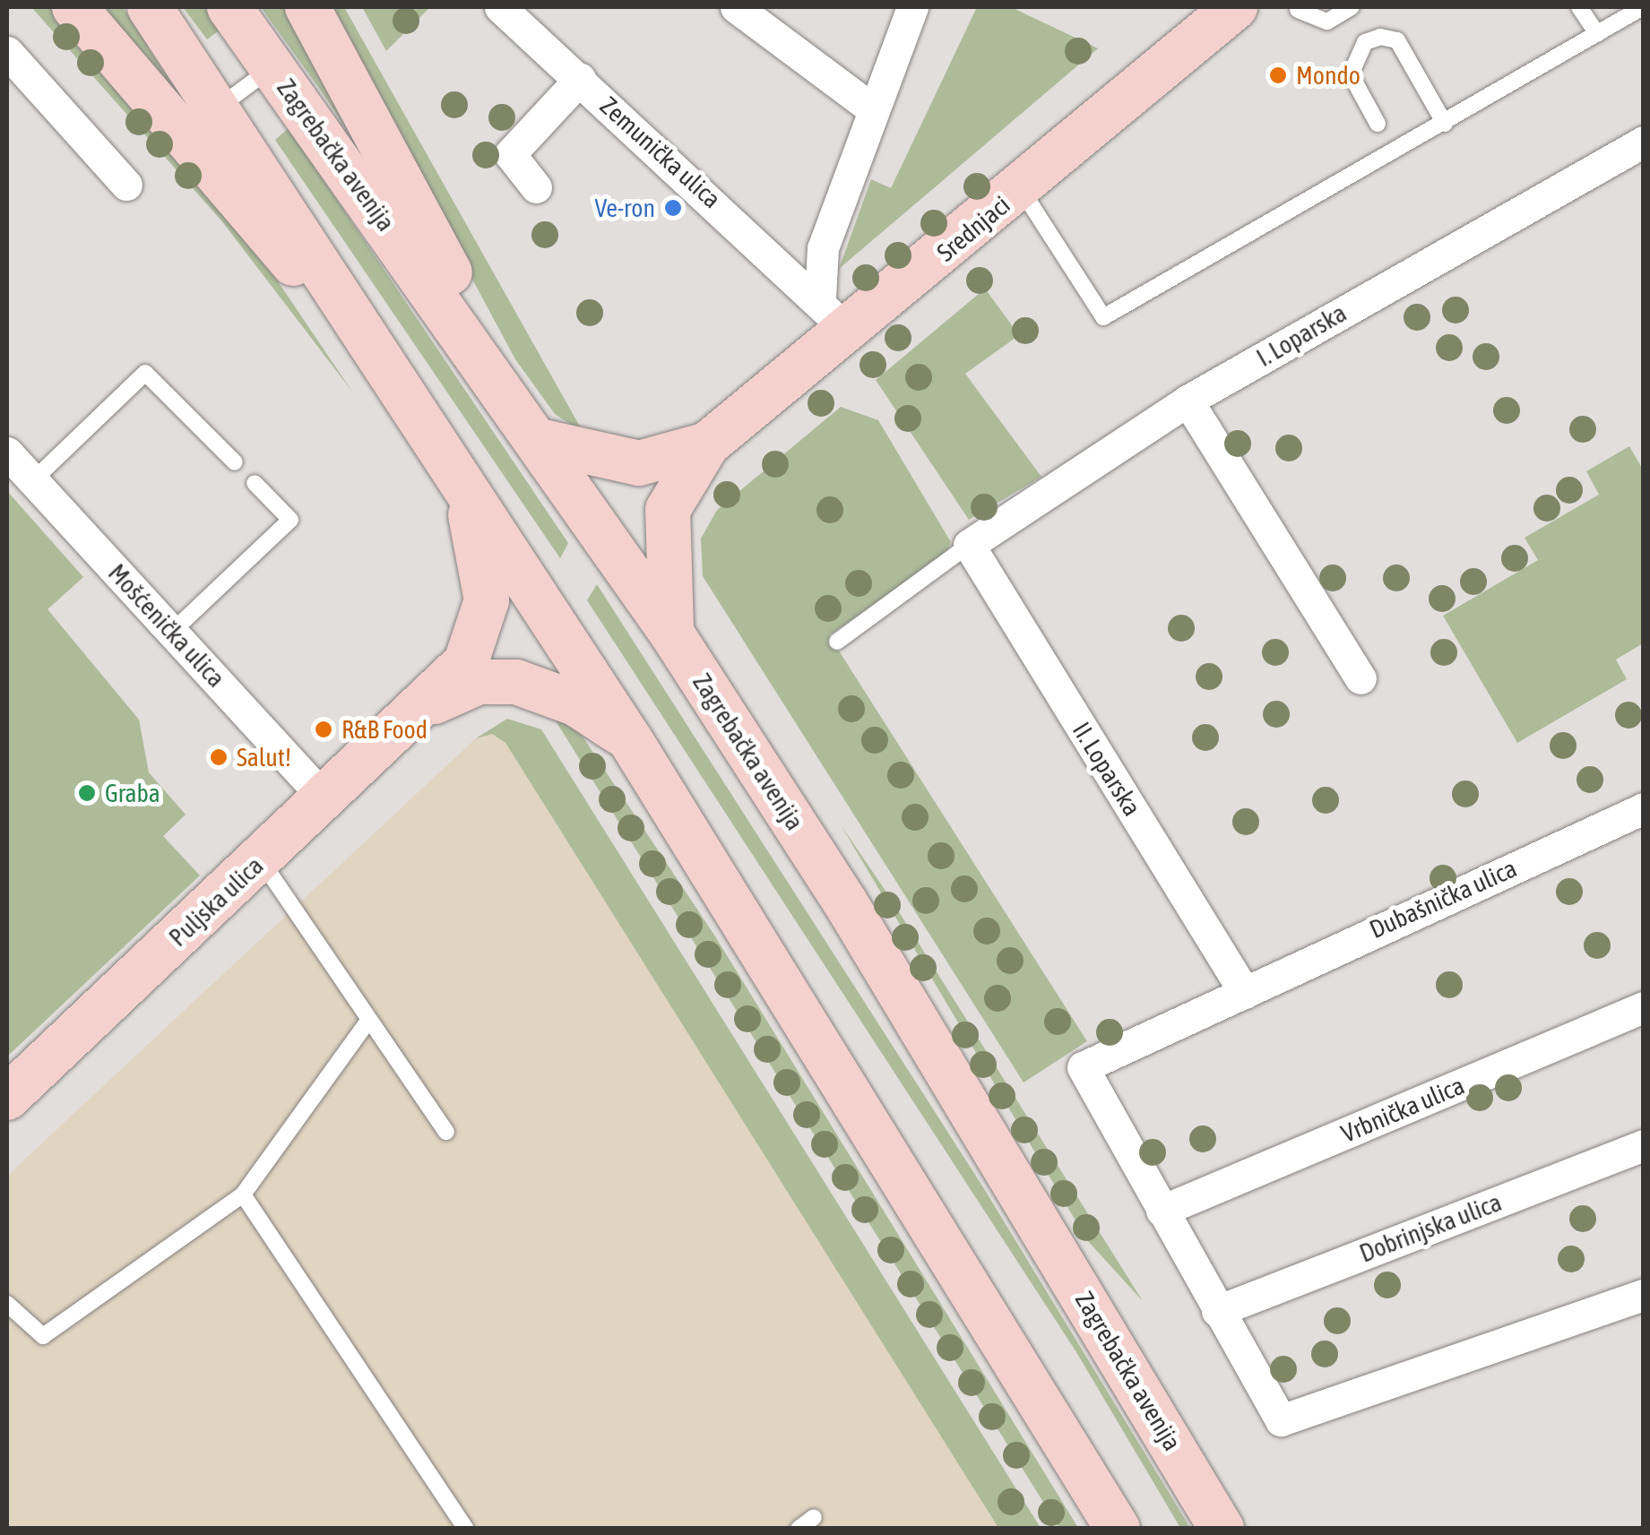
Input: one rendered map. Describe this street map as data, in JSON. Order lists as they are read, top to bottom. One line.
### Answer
{"streets":{"main road":["Zagrebačka avenija","Srednjaci","Puljska ulica"],"street":["Zemunička ulica","I. Loparska","Mošćenička ulica","II. Loparska","Dubašnička ulica","Vrbnička ulica","Dobrinjska ulica"]},"crossings":[["Zemunička ulica","Srednjaci"],["I. Loparska","II. Loparska"],["Mošćenička ulica","Puljska ulica"],["II. Loparska","Dubašnička ulica"],["Dubašnička ulica","Vrbnička ulica"]],"places":["Mondo","Ve-ron","R&B Food","Salut!","Graba"]}
